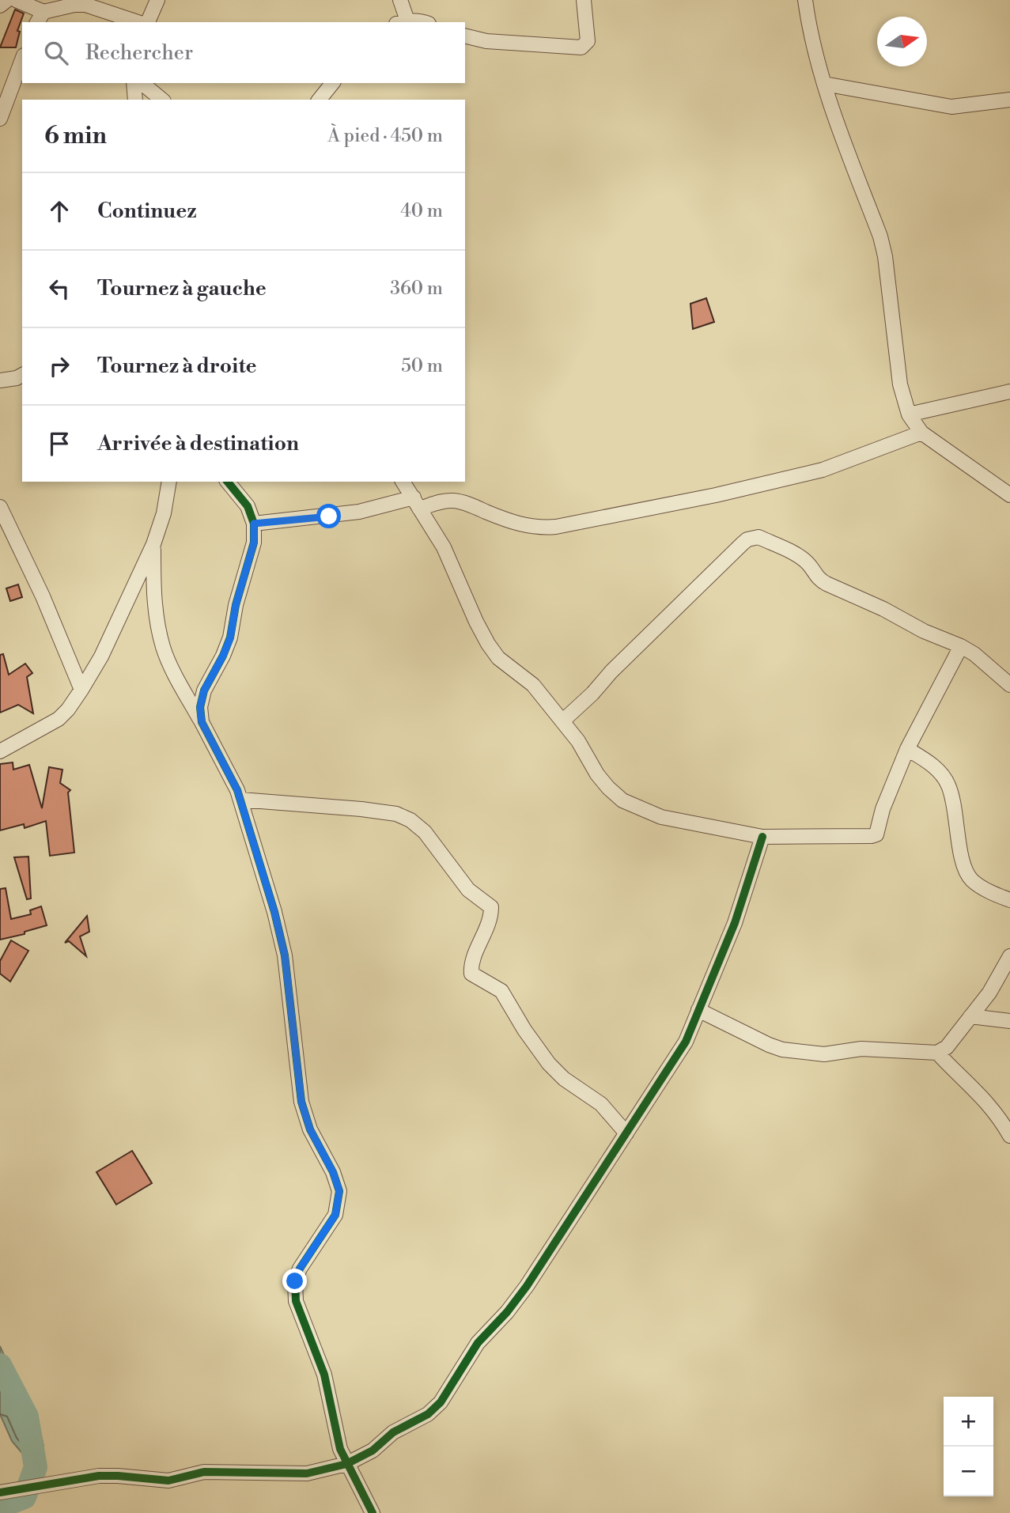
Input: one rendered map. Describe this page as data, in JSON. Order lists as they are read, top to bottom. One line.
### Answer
{"north":"right","page":{"search":"Rechercher","heading":["6 min","À pied · 450 m"],"list":[["Continuez","40 m"],["Tournez à gauche","360 m"],["Tournez à droite","50 m"],"Arrivée à destination"],"map_buttons":["+","−"]}}
